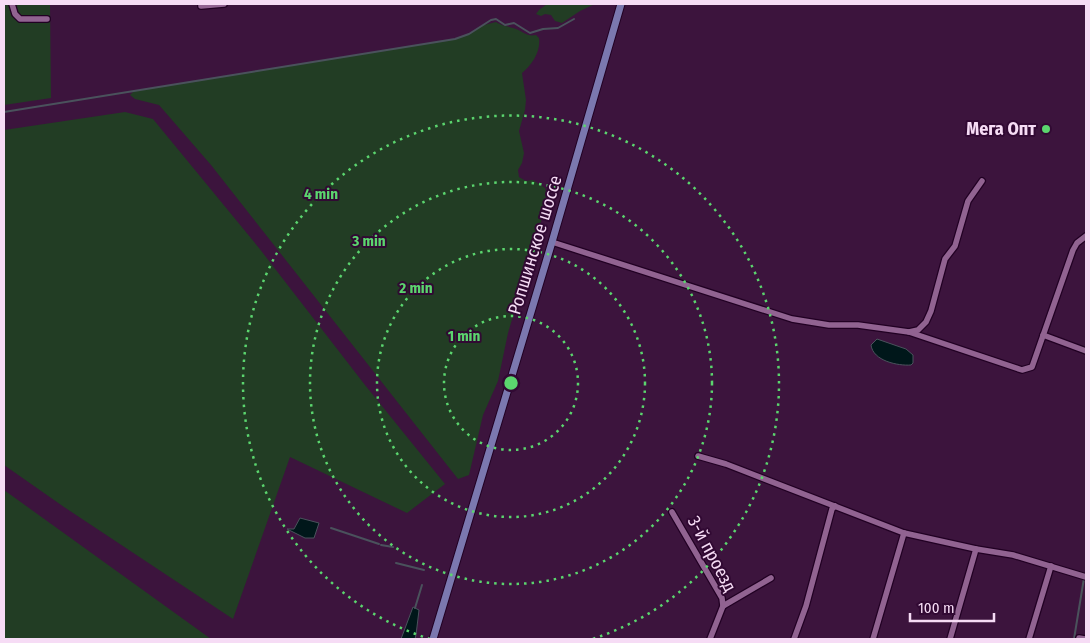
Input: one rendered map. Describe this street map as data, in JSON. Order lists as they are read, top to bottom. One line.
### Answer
{"streets":{"main road":["Ропшинское шоссе"],"street":["3-й проезд"]},"places":["Мега Опт"],"scale_bar":"100 m","rings":["4 min","3 min","2 min","1 min"]}
